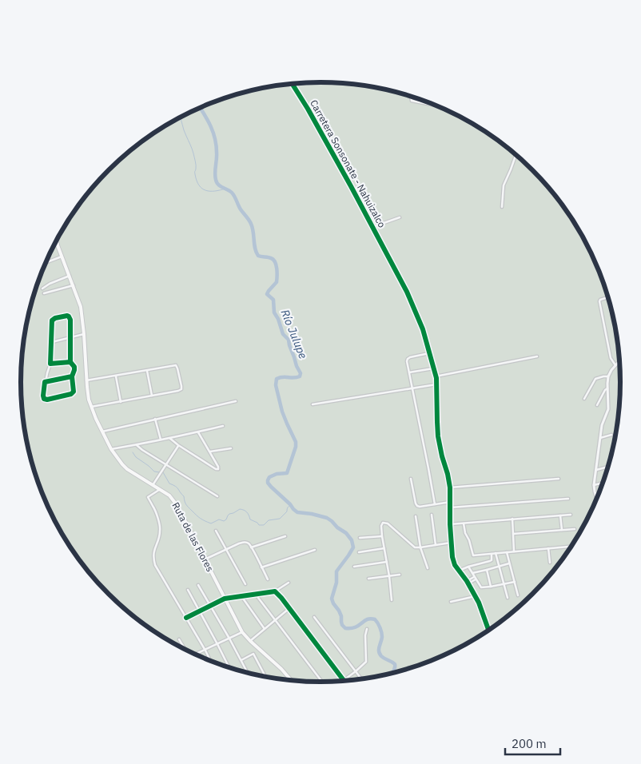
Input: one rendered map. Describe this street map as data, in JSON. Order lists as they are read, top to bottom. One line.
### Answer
{"streets":{"main road":["Ruta de las Flores"],"street":["Carretera Sonsonate - Nahuizalco"]},"water":["Río Julupe"],"scale_bar":"200 m"}
